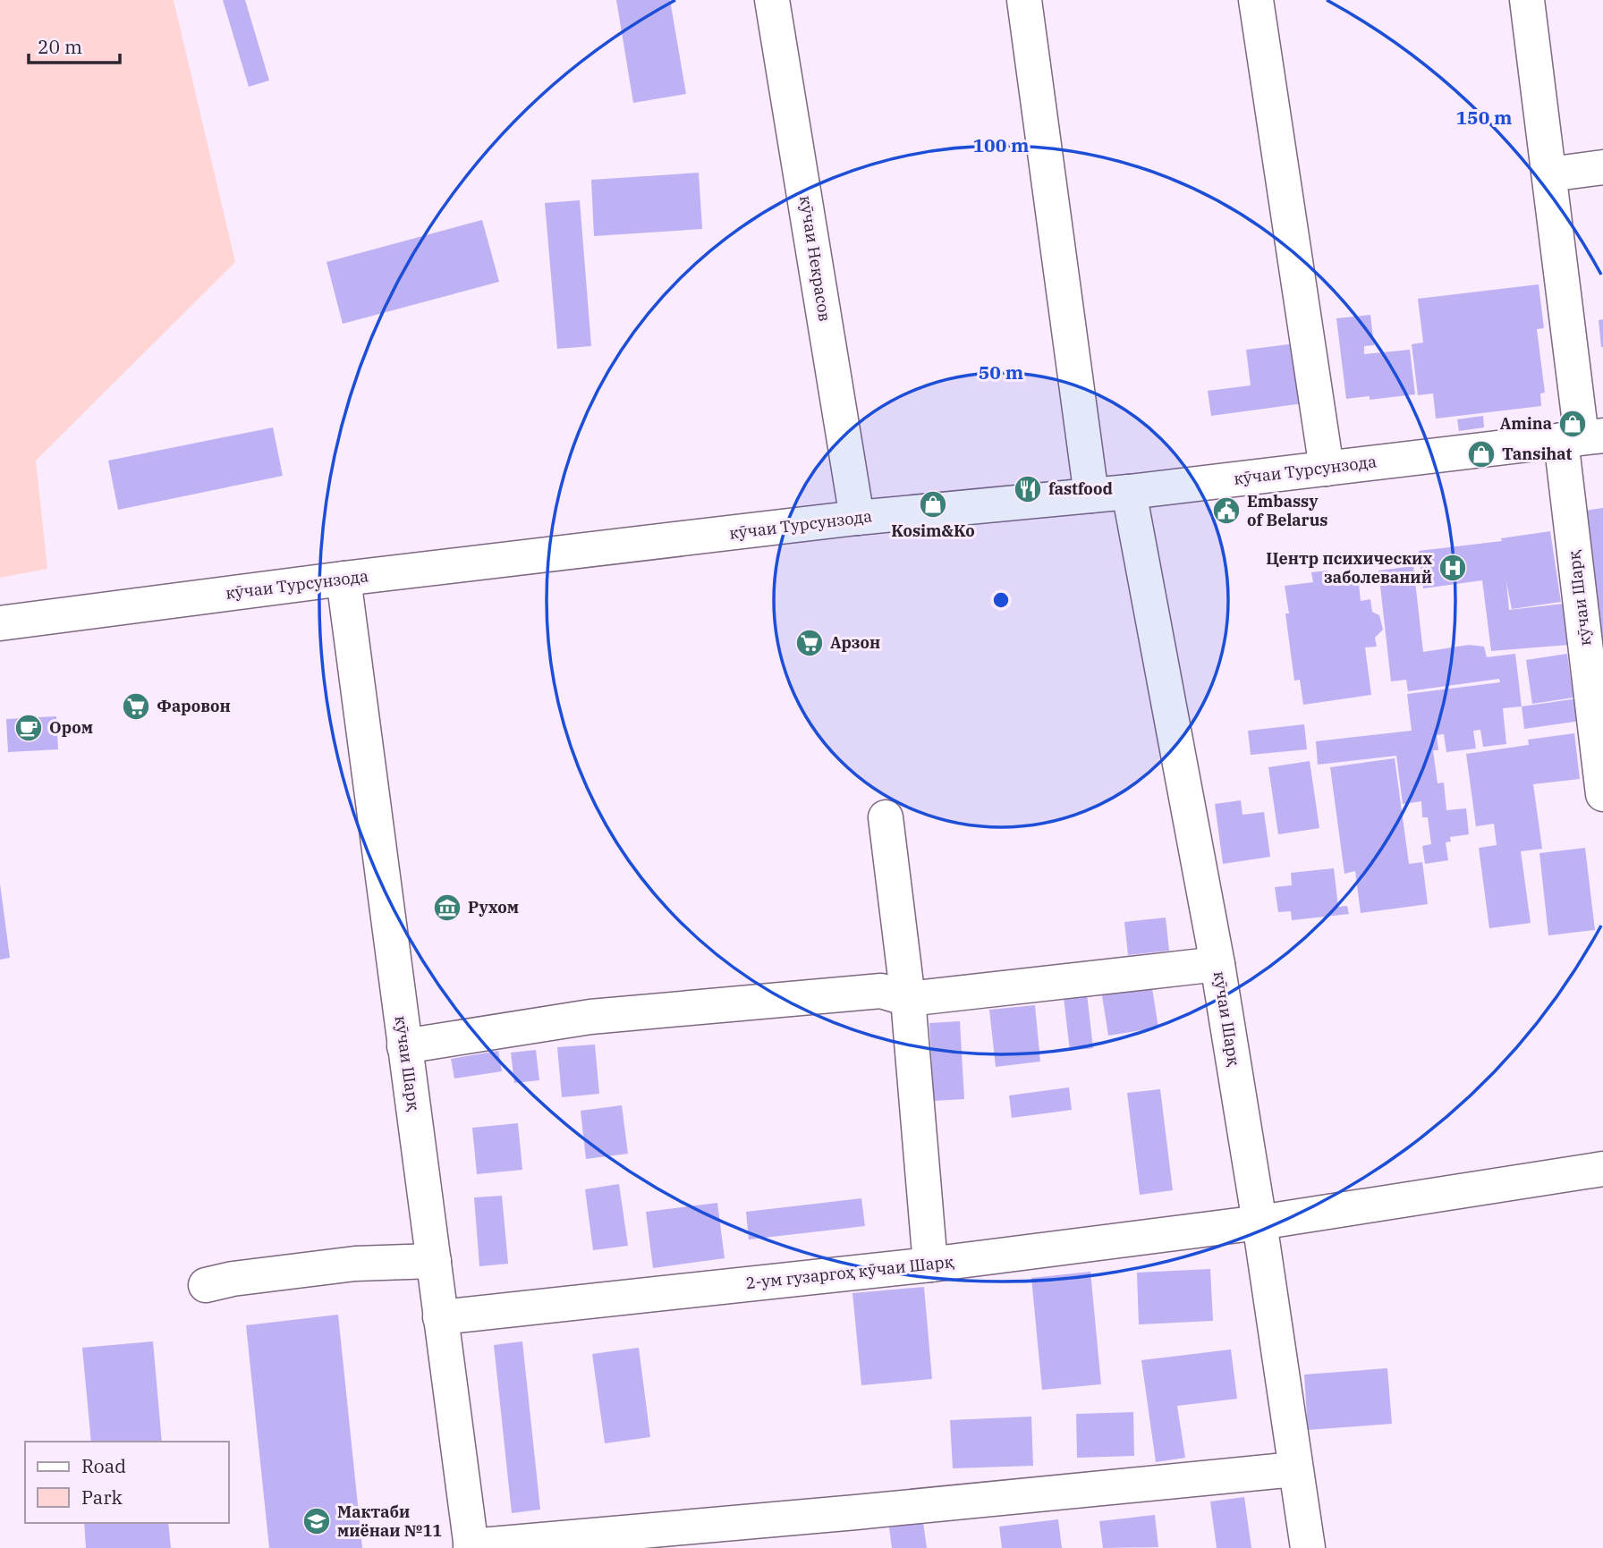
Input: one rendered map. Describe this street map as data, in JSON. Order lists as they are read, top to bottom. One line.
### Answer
{"streets":{"main road":["кӯчаи Некрасов","кӯчаи Турсунзода","кӯчаи Шарқ","2-ум гузаргоҳ кӯчаи Шарқ"]},"crossings":[["кӯчаи Некрасов","кӯчаи Турсунзода"],["кӯчаи Турсунзода","кӯчаи Шарқ"],["кӯчаи Шарқ","2-ум гузаргоҳ кӯчаи Шарқ"]],"places":{"shop":["Amina","Tansihat","Kosim&Ko"],"restaurant":["fastfood"],"public building":["Embassy of Belarus"],"hospital":["Центр психических заболеваний"],"supermarket":["Арзон","Фаровон"],"cafe":["Ором"],"museum":["Рухом"],"school or university":["Мактаби миёнаи №11"]},"legend":["Road","Park"],"scale_bar":"20 m","rings":["150 m","100 m","50 m"]}
